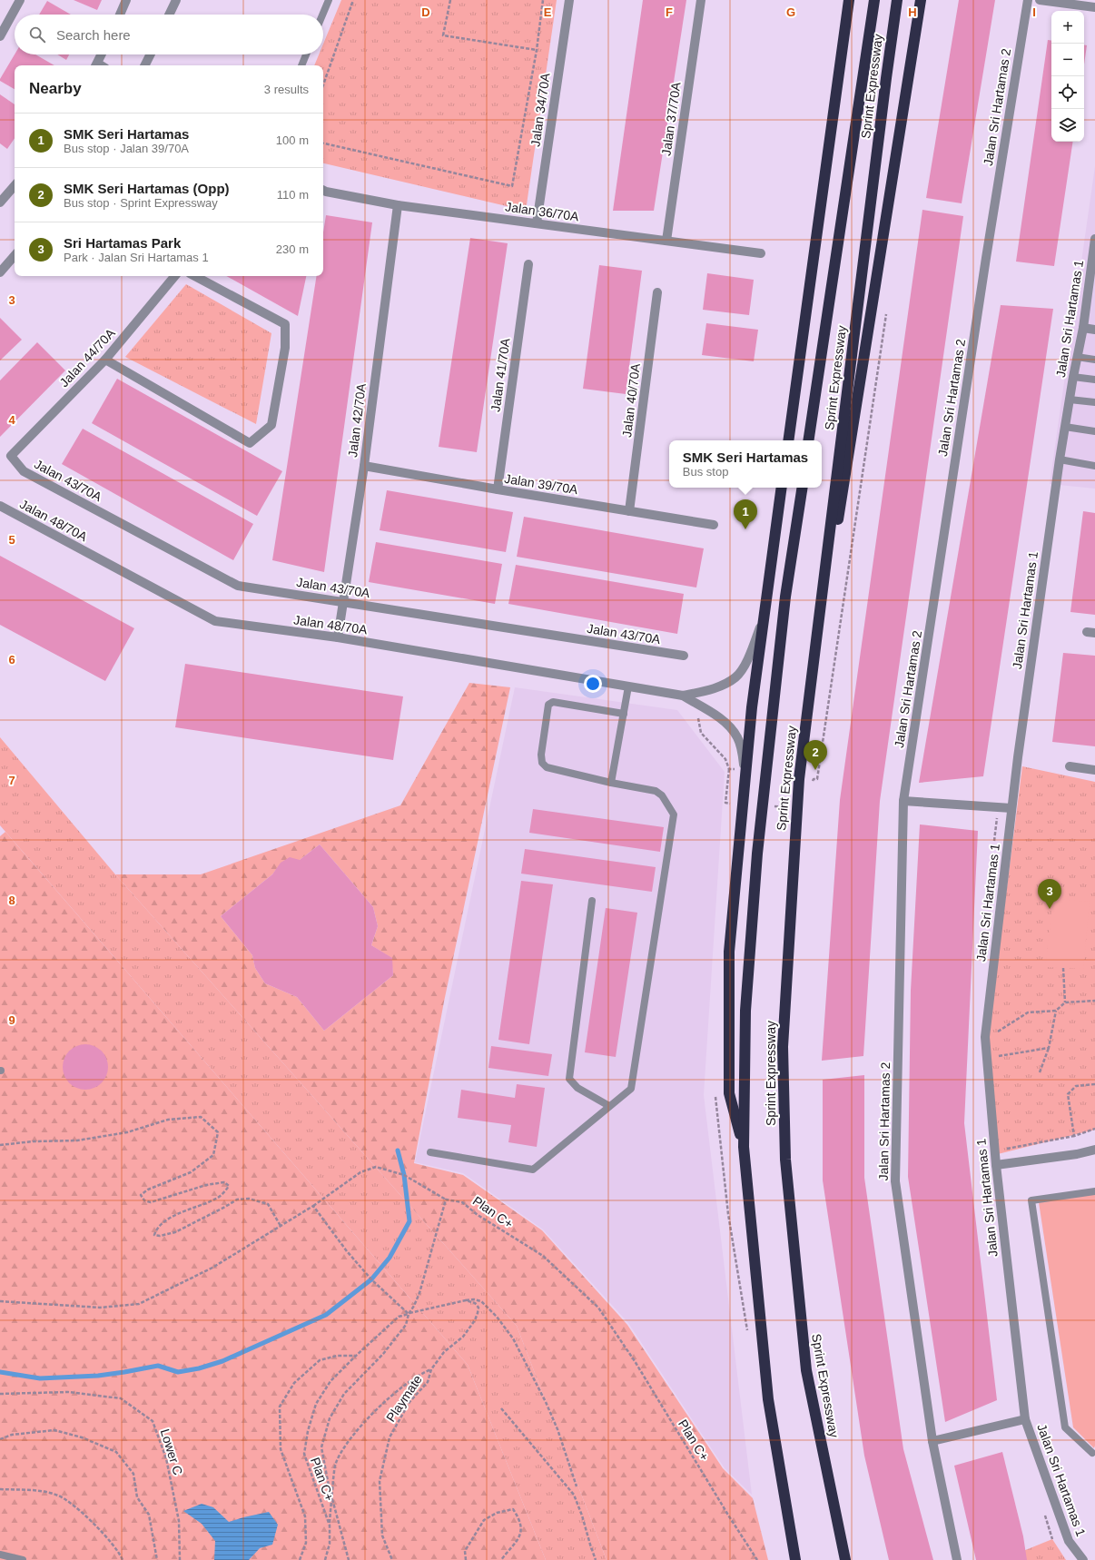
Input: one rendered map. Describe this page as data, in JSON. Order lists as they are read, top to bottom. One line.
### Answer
{"streets":{"highway":["Sprint Expressway"],"street":["Jalan Sri Hartamas 2","Jalan 34/70A","Jalan 37/70A","Jalan 36/70A","Jalan Sri Hartamas 1","Jalan 44/70A","Jalan 41/70A","Jalan 40/70A","Jalan 42/70A","Jalan 43/70A","Jalan 39/70A","Jalan 48/70A"],"path":["Plan C+","Playmate","Lower C"]},"crossings":[["Jalan 34/70A","Jalan 36/70A"],["Jalan 37/70A","Jalan 36/70A"],["Jalan 36/70A","Jalan 42/70A"],["Jalan 44/70A","Jalan 43/70A"],["Jalan 41/70A","Jalan 39/70A"],["Jalan 40/70A","Jalan 39/70A"],["Jalan 42/70A","Jalan 43/70A"],["Jalan 42/70A","Jalan 39/70A"],["Jalan 42/70A","Jalan 48/70A"]],"page":{"map_buttons":["+","−"],"search":"Search here","heading":["Nearby","3 results"],"list":[{"mark":"1","name":"SMK Seri Hartamas","note":"Bus stop · Jalan 39/70A","value":"100 m"},{"mark":"2","name":"SMK Seri Hartamas (Opp)","note":"Bus stop · Sprint Expressway","value":"110 m"},{"mark":"3","name":"Sri Hartamas Park","note":"Park · Jalan Sri Hartamas 1","value":"230 m"}],"popup":["SMK Seri Hartamas","Bus stop"],"pins":["1","2","3"]},"grid":{"columns":["D","E","F","G","H","I"],"rows":["3","4","5","6","7","8","9"]}}
